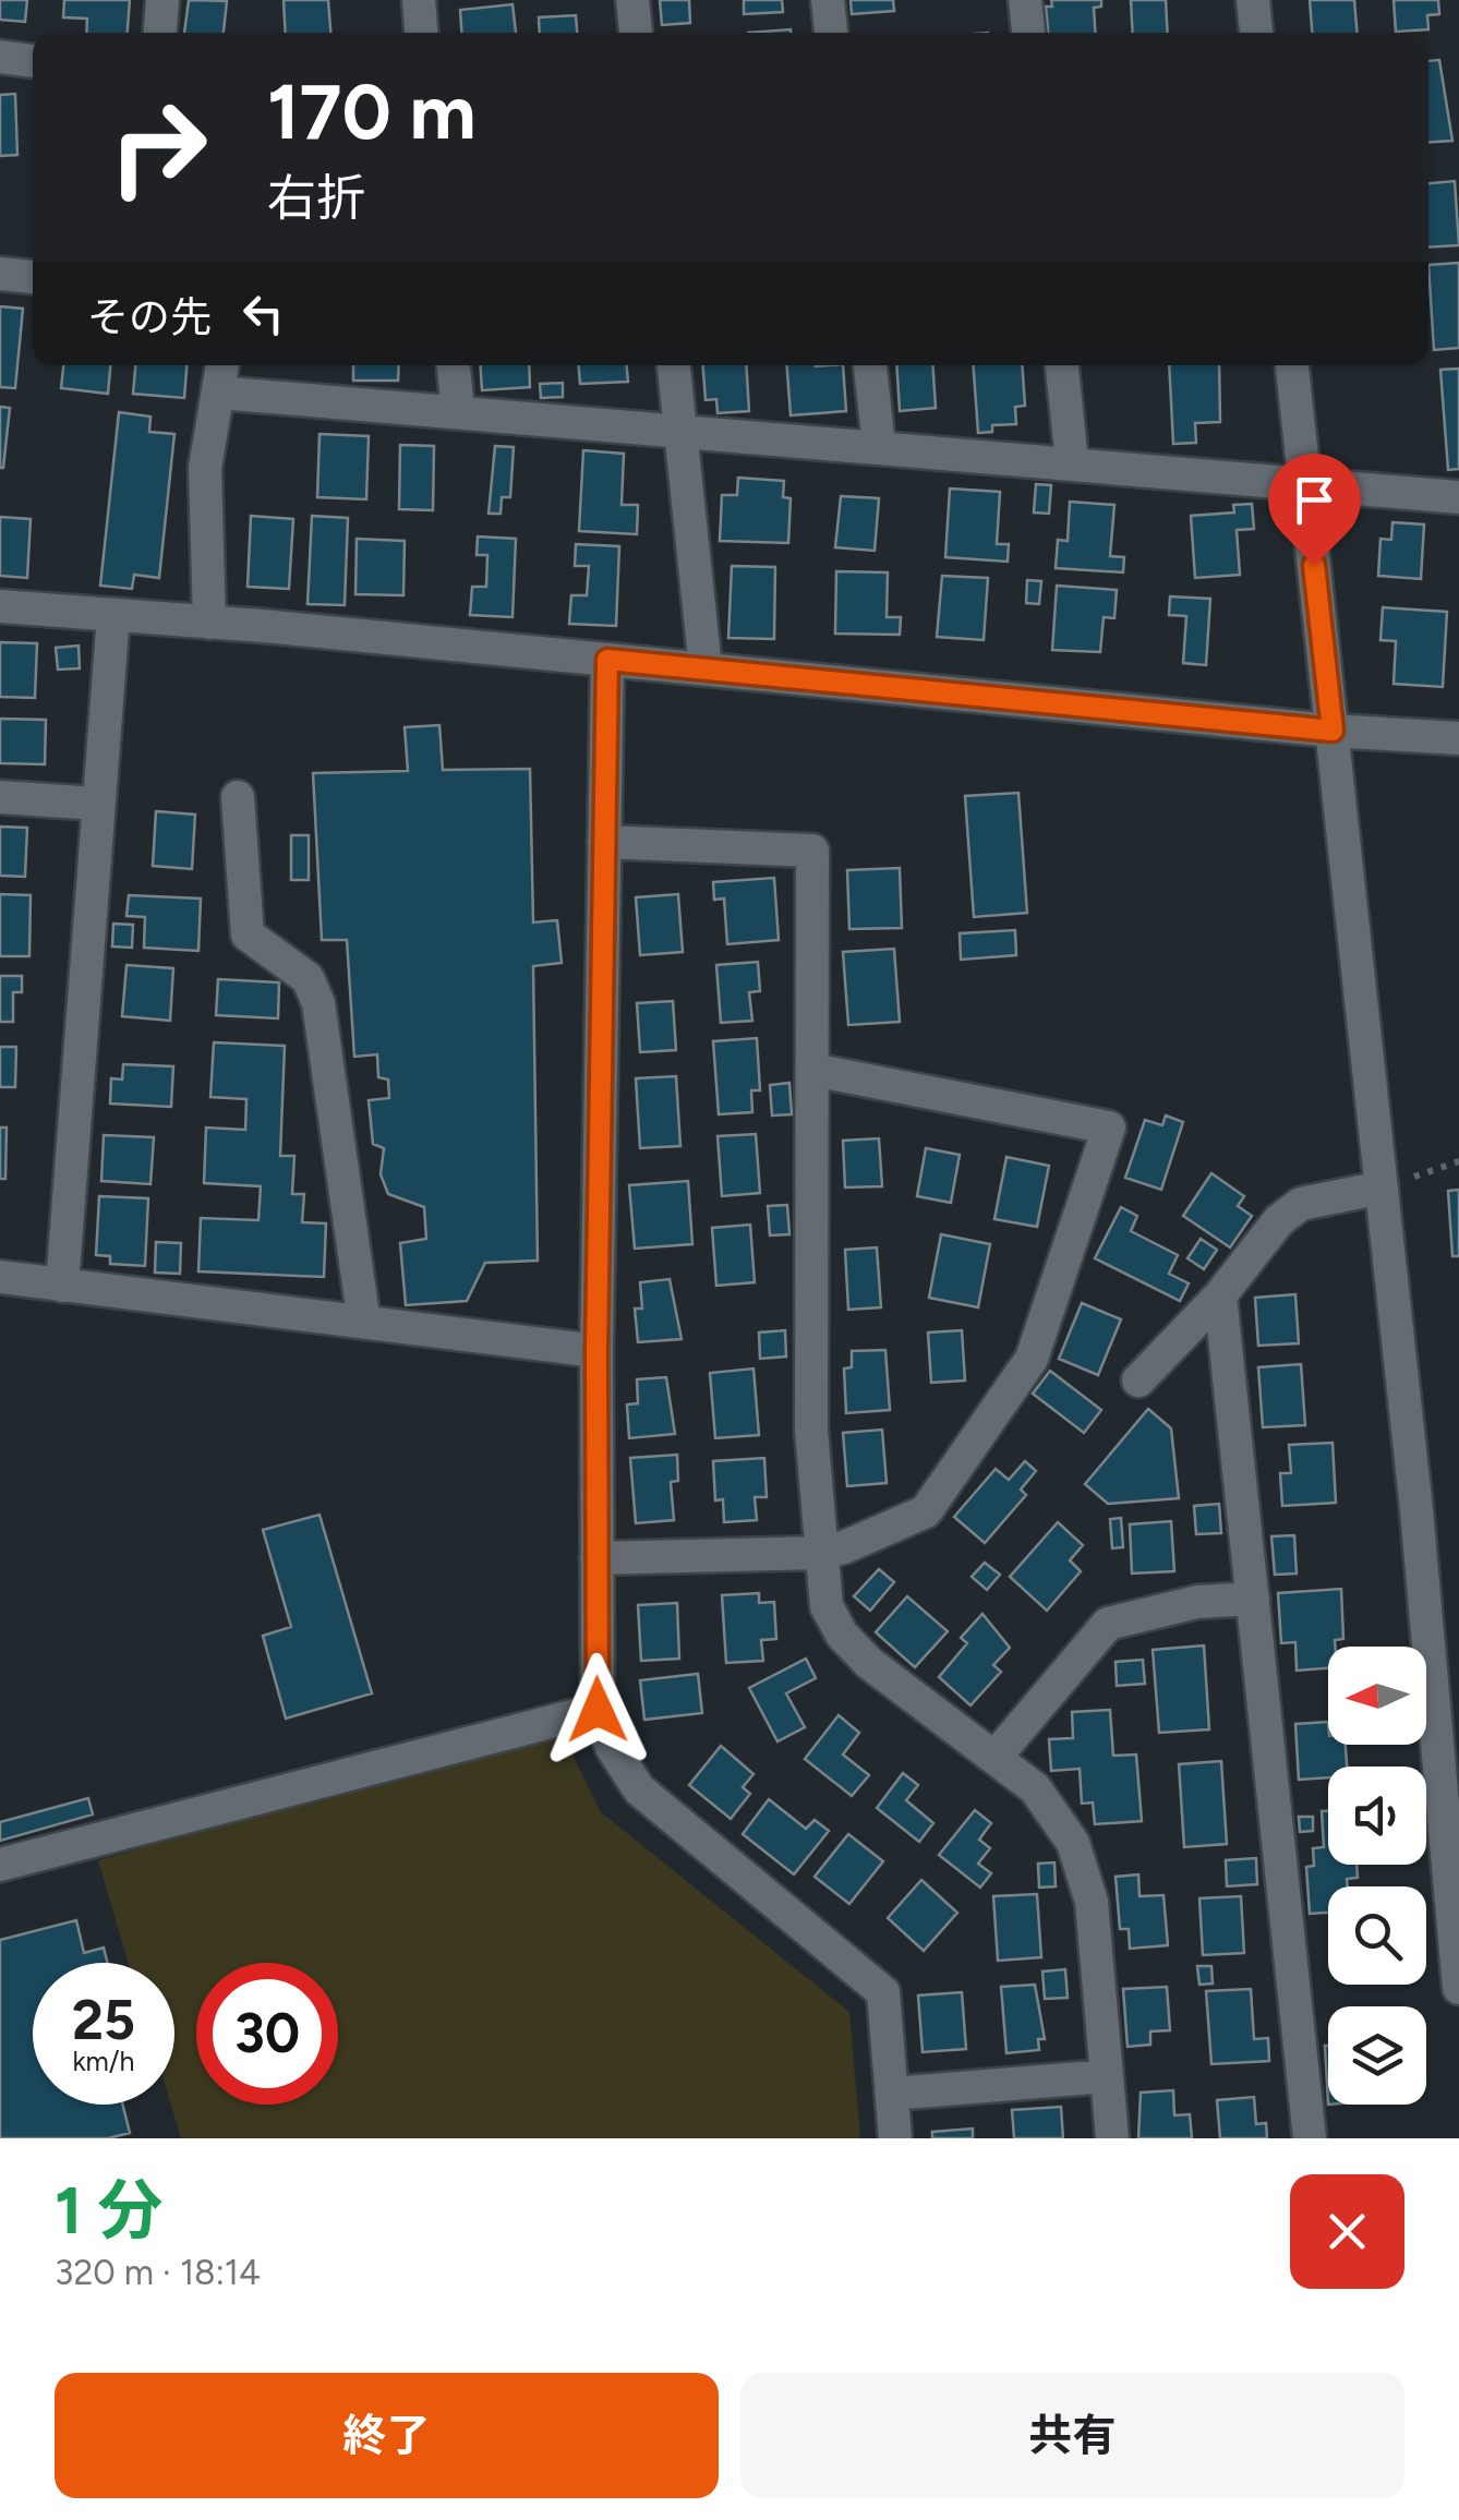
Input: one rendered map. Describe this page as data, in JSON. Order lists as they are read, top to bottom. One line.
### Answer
{"north":"left","page":{"turn":["170 m","右折"],"then":"その先","speed":"25 km/h","limit":"30","heading":["1 分","320 m · 18:14"],"buttons":["終了","共有"]}}
